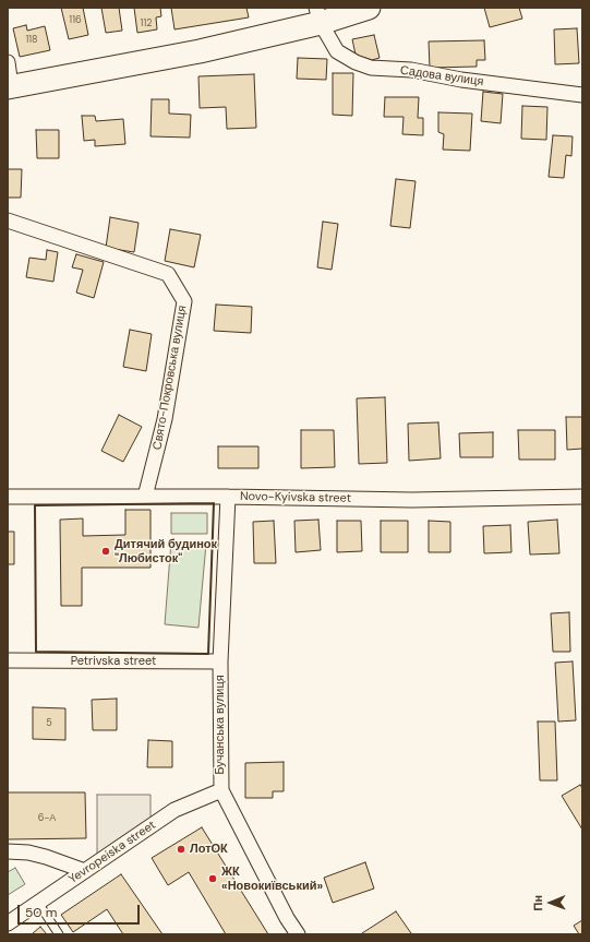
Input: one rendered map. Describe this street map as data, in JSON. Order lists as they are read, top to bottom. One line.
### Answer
{"streets":{"street":["Садова вулиця","Свято-Покровська вулиця","Novo-Kyivska street","Petrivska street","Бучанська вулиця","Yevropeiska street"]},"crossings":[["Свято-Покровська вулиця","Novo-Kyivska street"],["Novo-Kyivska street","Бучанська вулиця"],["Petrivska street","Бучанська вулиця"],["Бучанська вулиця","Yevropeiska street"]],"places":["Дитячий будинок \"Любисток\"","ЛотОК","ЖК «Новокиївський»"],"house_numbers":["116","112","118","5","6-А"],"scale_bar":"50 m","north":"left"}
